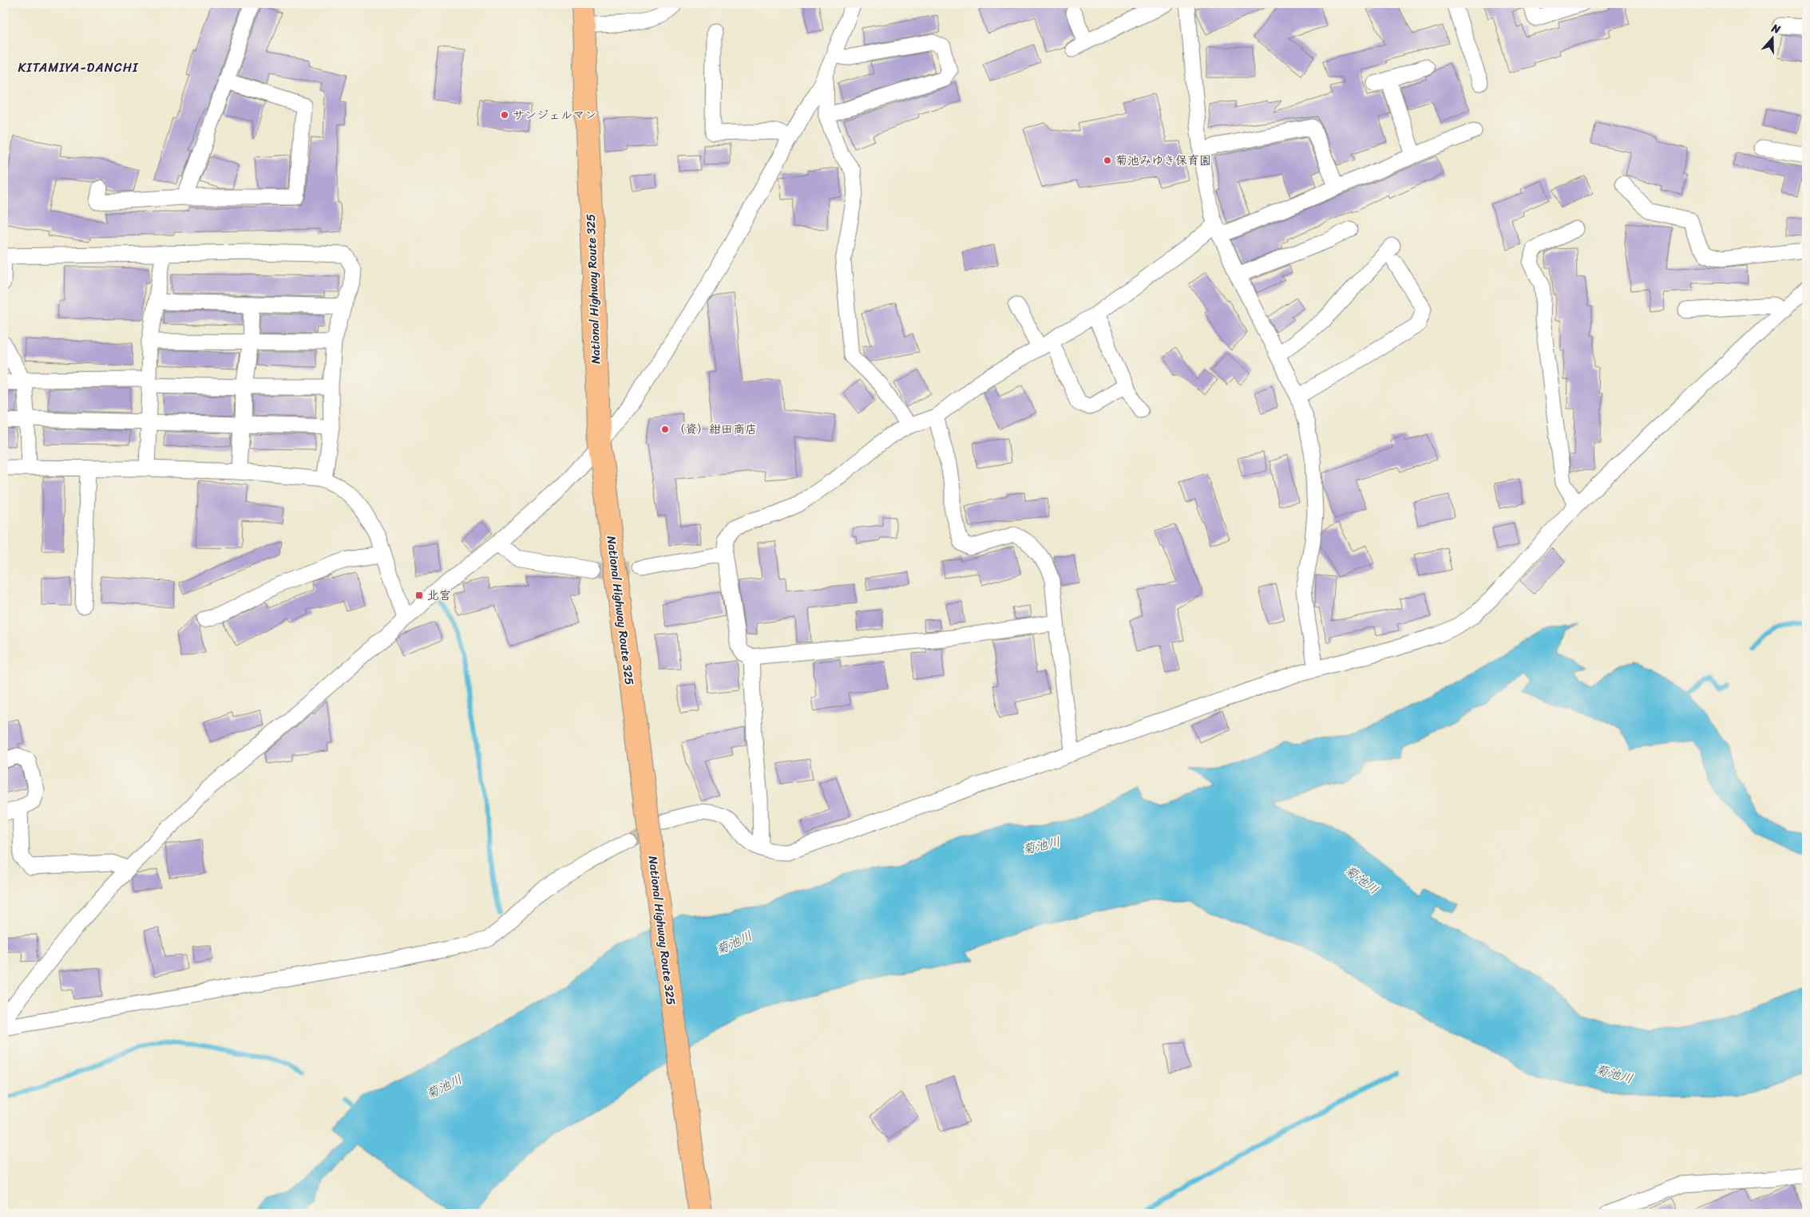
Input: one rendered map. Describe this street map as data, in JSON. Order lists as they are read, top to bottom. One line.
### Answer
{"streets":{"highway":["National Highway Route 325"]},"districts":["KITAMIYA-DANCHI"],"water":["菊池川"],"places":{"other":["サンジェルマン","菊池みゆき保育園","（資）紺田商店"],"transit":["北宮"]},"north":"top"}
